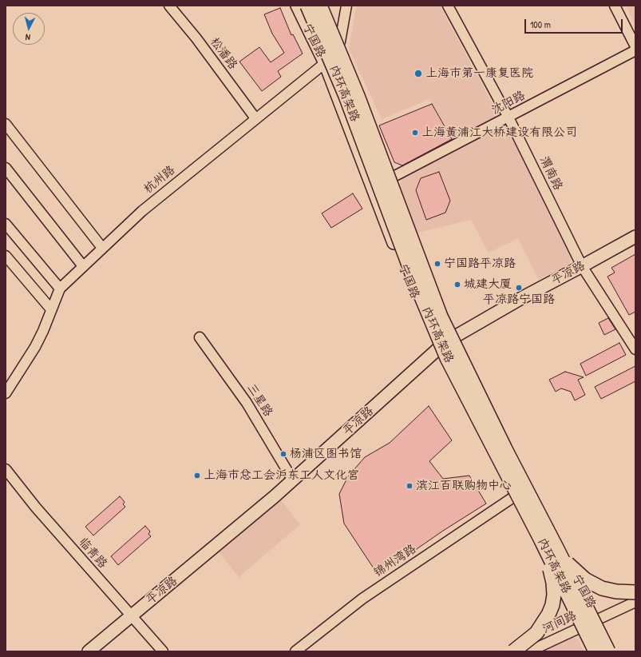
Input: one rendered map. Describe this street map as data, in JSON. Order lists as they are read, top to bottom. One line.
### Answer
{"streets":{"highway":["内环高架路"],"main road":["宁国路","平凉路"],"street":["松潘路","沈阳路","渭南路","杭州路","三星路","临青路","锦州湾路","河间路"]},"crossings":[["宁国路","沈阳路"],["宁国路","杭州路"],["宁国路","平凉路"],["宁国路","锦州湾路"],["宁国路","河间路"],["松潘路","杭州路"],["沈阳路","渭南路"],["渭南路","平凉路"],["平凉路","三星路"],["平凉路","临青路"]],"places":["上海市第一康复医院","上海黄浦江大桥建设有限公司","宁国路平凉路","城建大厦","平凉路宁国路","杨浦区图书馆","上海市总工会沪东工人文化宫","滨江百联购物中心"],"scale_bar":"100 m","north":"bottom"}
